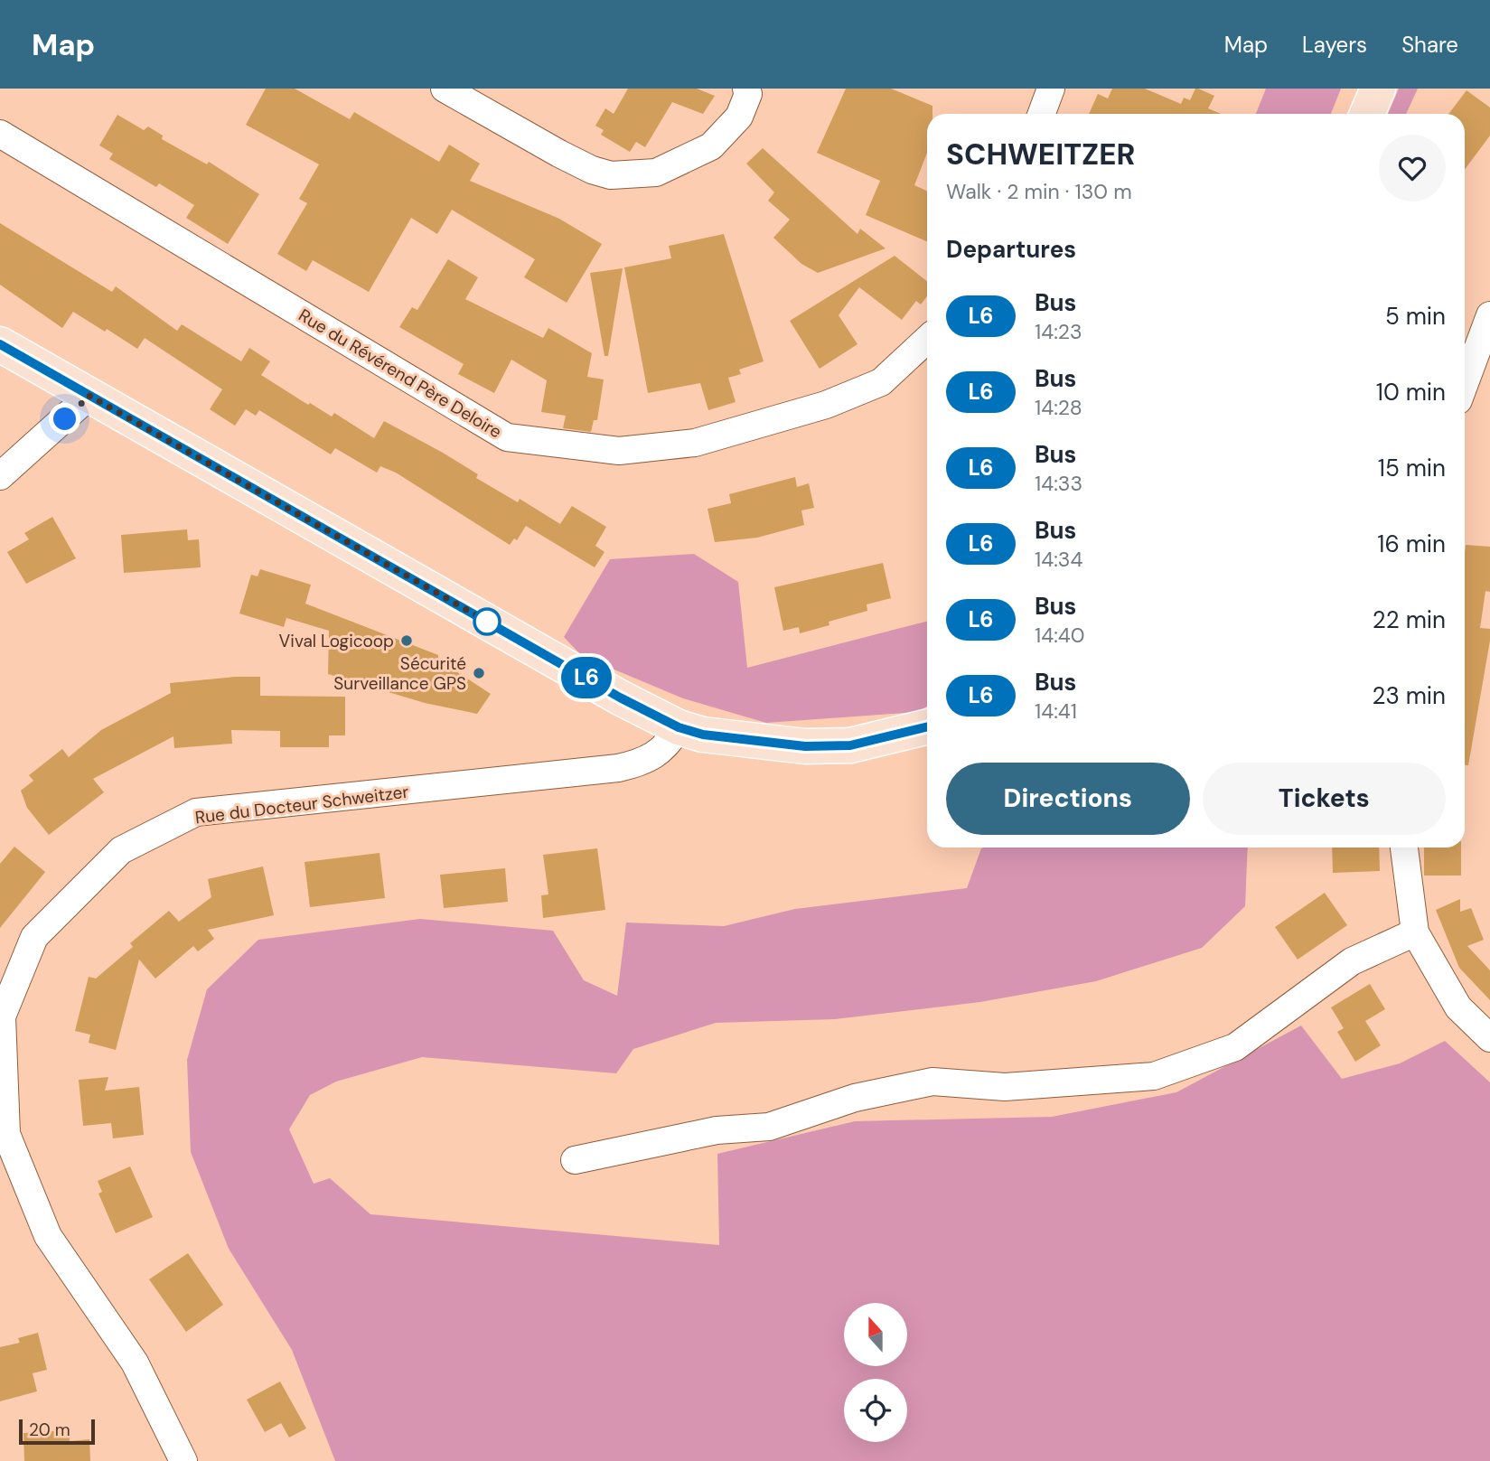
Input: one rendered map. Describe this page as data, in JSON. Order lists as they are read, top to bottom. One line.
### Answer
{"streets":{"street":["Rue du Révérend Père Deloire","Rue du Docteur Schweitzer"]},"places":["Vival Logicoop","Sécurité Surveillance GPS"],"lines":["bus line L6"],"scale_bar":"20 m","north":"top","page":{"header":"Map","nav":["Map","Layers","Share"],"on_map":"L6","heading":[["SCHWEITZER","Walk · 2 min · 130 m"],"Departures"],"list":[{"mark":"L6","name":"Bus","note":"14:23","value":"5 min"},{"mark":"L6","name":"Bus","note":"14:28","value":"10 min"},{"mark":"L6","name":"Bus","note":"14:33","value":"15 min"},{"mark":"L6","name":"Bus","note":"14:34","value":"16 min"},{"mark":"L6","name":"Bus","note":"14:40","value":"22 min"},{"mark":"L6","name":"Bus","note":"14:41","value":"23 min"}],"buttons":["Directions","Tickets"],"scale":"20 m"}}
